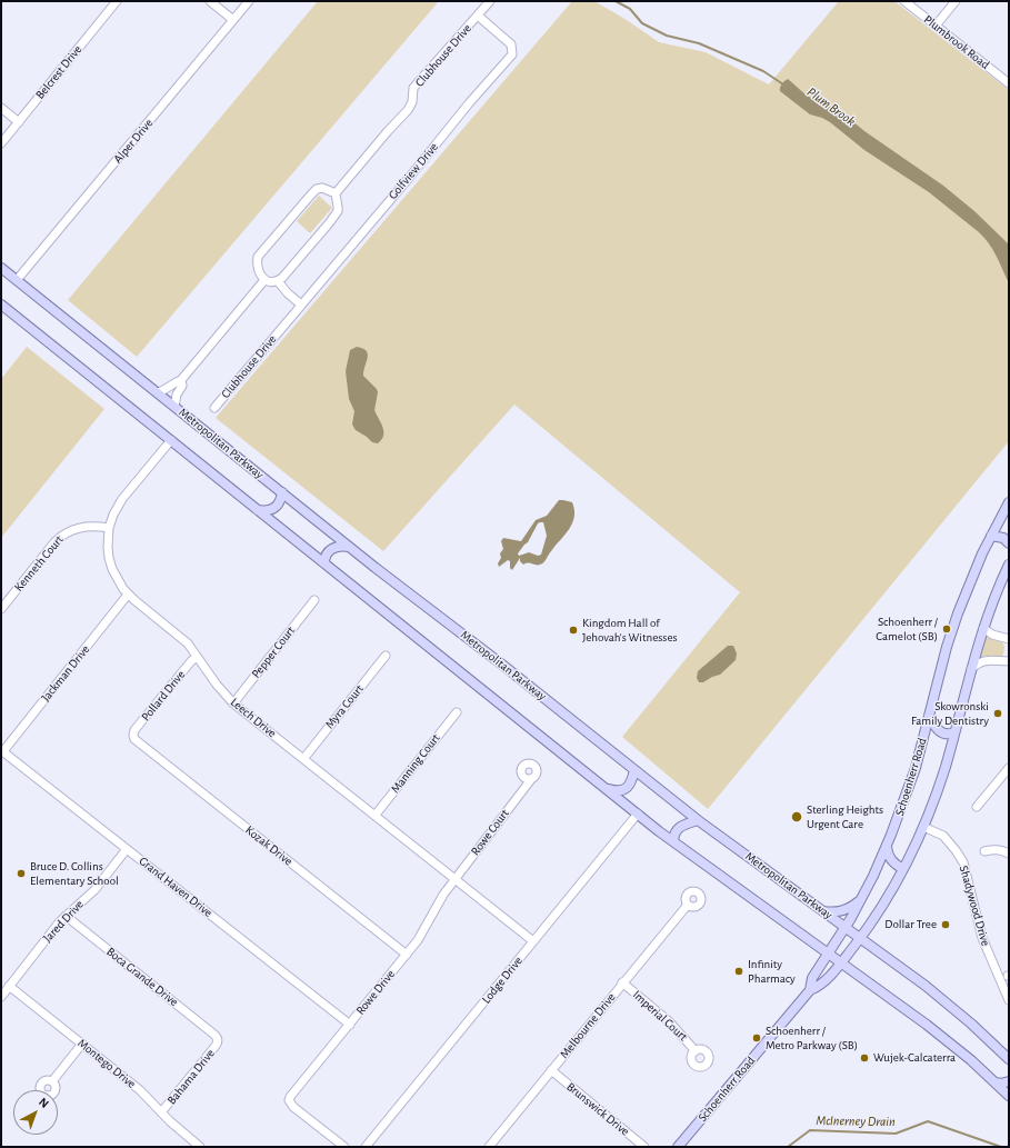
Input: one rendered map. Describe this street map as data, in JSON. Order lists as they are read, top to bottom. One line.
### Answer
{"streets":{"main road":["Metropolitan Parkway","Schoenherr Road"],"street":["Plumbrook Road","Clubhouse Drive","Belcrest Drive","Alper Drive","Golfview Drive","Kenneth Court","Pepper Court","Jackman Drive","Pollard Drive","Myra Court","Leech Drive","Manning Court","Rowe Court","Kozak Drive","Grand Haven Drive","Shadywood Drive","Jared Drive","Boca Grande Drive","Lodge Drive","Rowe Drive","Imperial Court","Melbourne Drive","Montego Drive","Bahama Drive","Brunswick Drive"]},"crossings":[["Clubhouse Drive","Golfview Drive"],["Alper Drive","Metropolitan Parkway"],["Metropolitan Parkway","Schoenherr Road"],["Kenneth Court","Leech Drive"],["Pepper Court","Leech Drive"],["Jackman Drive","Leech Drive"],["Jackman Drive","Grand Haven Drive"],["Pollard Drive","Leech Drive"],["Pollard Drive","Kozak Drive"],["Myra Court","Leech Drive"],["Leech Drive","Manning Court"],["Leech Drive","Rowe Court"],["Leech Drive","Lodge Drive"],["Leech Drive","Rowe Drive"],["Schoenherr Road","Shadywood Drive"],["Rowe Court","Rowe Drive"],["Kozak Drive","Rowe Drive"],["Grand Haven Drive","Jared Drive"],["Grand Haven Drive","Rowe Drive"],["Jared Drive","Boca Grande Drive"],["Jared Drive","Montego Drive"],["Boca Grande Drive","Bahama Drive"],["Imperial Court","Melbourne Drive"],["Melbourne Drive","Brunswick Drive"],["Montego Drive","Bahama Drive"]],"water":["Plum Brook","McInerney Drain"],"places":["Schoenherr / Camelot (SB)","Kingdom Hall of Jehovah's Witnesses","Skowronski Family Dentistry","Sterling Heights Urgent Care","Bruce D. Collins Elementary School","Dollar Tree","Infinity Pharmacy","Schoenherr / Metro Parkway (SB)","Wujek-Calcaterra"],"north":"top right"}
